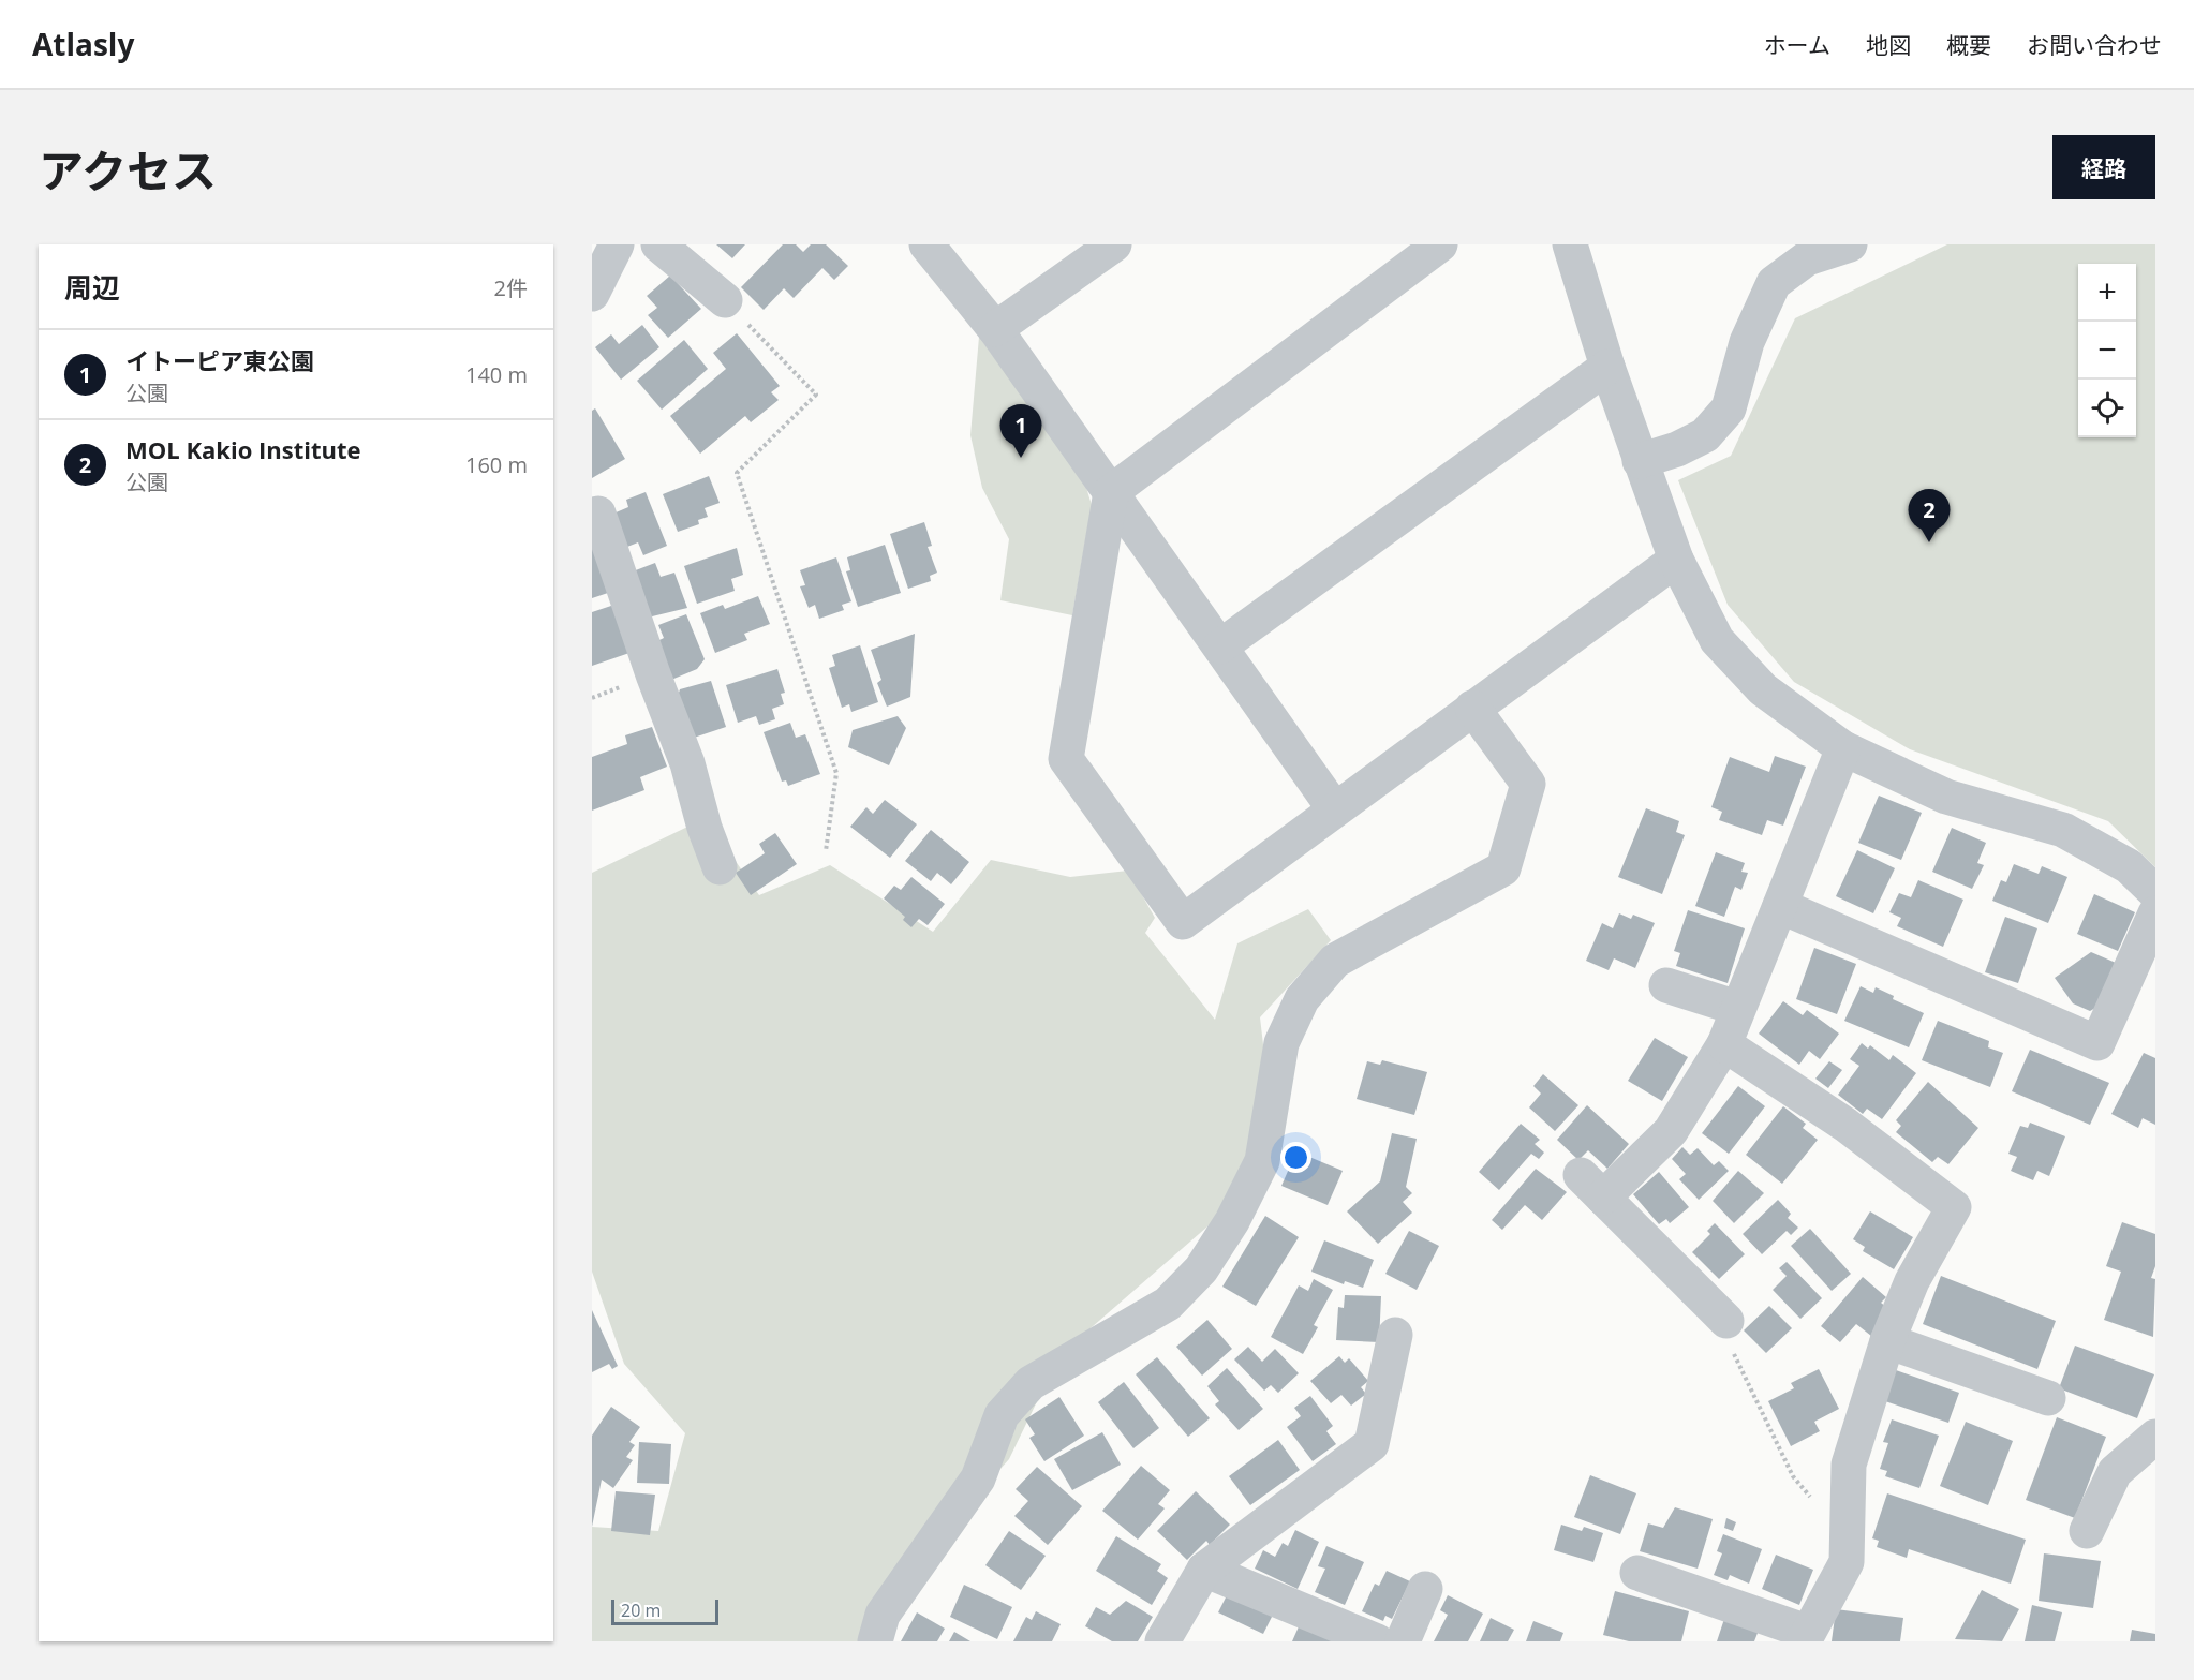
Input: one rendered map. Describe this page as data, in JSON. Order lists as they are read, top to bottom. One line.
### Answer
{"scale_bar":"20 m","page":{"header":"Atlasly","nav":["ホーム","地図","概要","お問い合わせ"],"title":"アクセス","buttons":"経路","heading":["周辺","2件"],"map_buttons":["+","−"],"list":[{"mark":"1","name":"イトーピア東公園","note":"公園","value":"140 m"},{"mark":"2","name":"MOL Kakio Institute","note":"公園","value":"160 m"}],"pins":["1","2"],"scale":"20 m"}}
